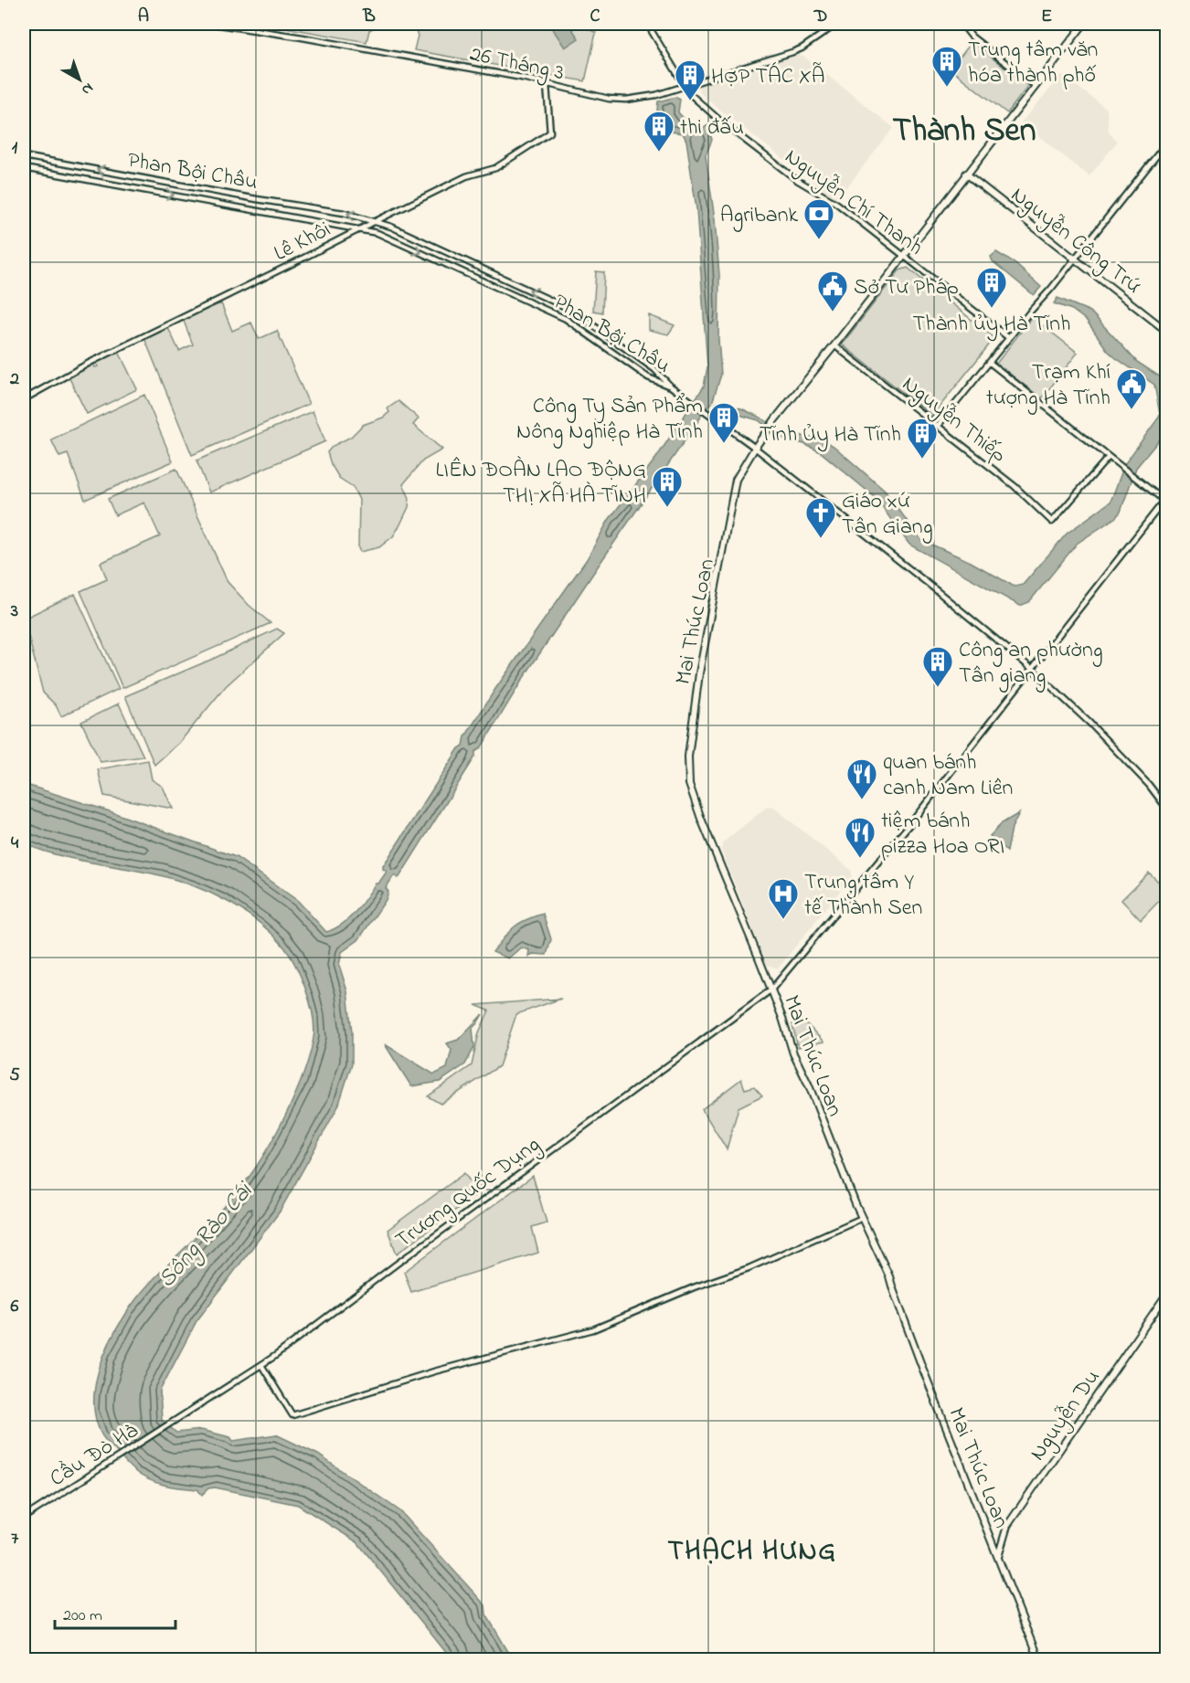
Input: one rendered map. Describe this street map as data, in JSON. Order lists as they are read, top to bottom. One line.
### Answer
{"streets":{"main road":["Nguyễn Công Trứ","Mai Thúc Loan","Nguyễn Du"],"street":["26 Tháng 3","Phan Bội Châu","Nguyễn Chí Thanh","Lê Khôi","Nguyễn Thiếp","Trương Quốc Dụng","Cầu Đò Hà"]},"crossings":[["26 Tháng 3","Nguyễn Chí Thanh"],["26 Tháng 3","Lê Khôi"],["Phan Bội Châu","Lê Khôi"],["Nguyễn Chí Thanh","Mai Thúc Loan"],["Nguyễn Công Trứ","Mai Thúc Loan"],["Nguyễn Thiếp","Mai Thúc Loan"],["Mai Thúc Loan","Trương Quốc Dụng"],["Mai Thúc Loan","Nguyễn Du"],["Trương Quốc Dụng","Cầu Đò Hà"]],"districts":["Thành Sen","THẠCH HƯNG"],"water":["Sông Rào Cái"],"places":{"building":["Trung tâm văn hóa thành phố","HỢP TÁC XÃ","thi đấu","Thành ủy Hà Tĩnh","Công Ty Sản Phẩm Nông Nghiệp Hà Tĩnh","Tĩnh Ủy Hà Tĩnh","LIÊN ĐOÀN LAO ĐỘNG THỊ XÃ HÀ TĨNH","Công an phường Tân giang"],"bank":["Agribank"],"public building":["Sở Tư Pháp","Trạm Khí tượng Hà Tĩnh"],"church":["Giáo xứ Tân Giang"],"restaurant":["quan bánh canh Nam Liên","tiệm bánh pizza Hoa ORI"],"hospital":["Trung tâm Y tế Thành Sen"]},"scale_bar":"200 m","north":"bottom right","grid":{"columns":["A","B","C","D","E"],"rows":["1","2","3","4","5","6","7"]}}
